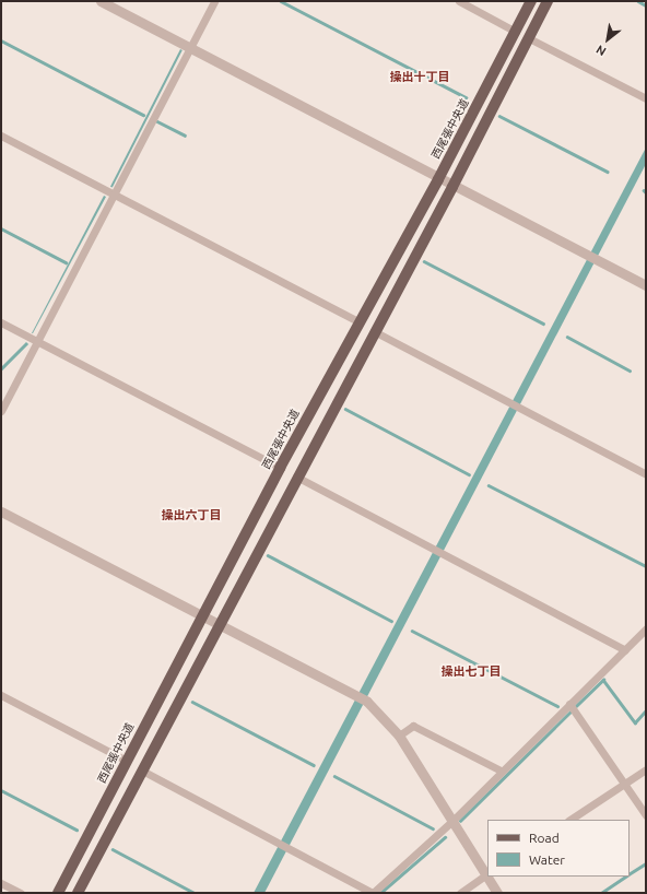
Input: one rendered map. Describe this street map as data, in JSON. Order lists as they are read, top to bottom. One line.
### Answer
{"streets":{"main road":["西尾張中央道"]},"districts":["操出十丁目","操出六丁目","操出七丁目"],"legend":["Road","Water"],"north":"bottom left"}
